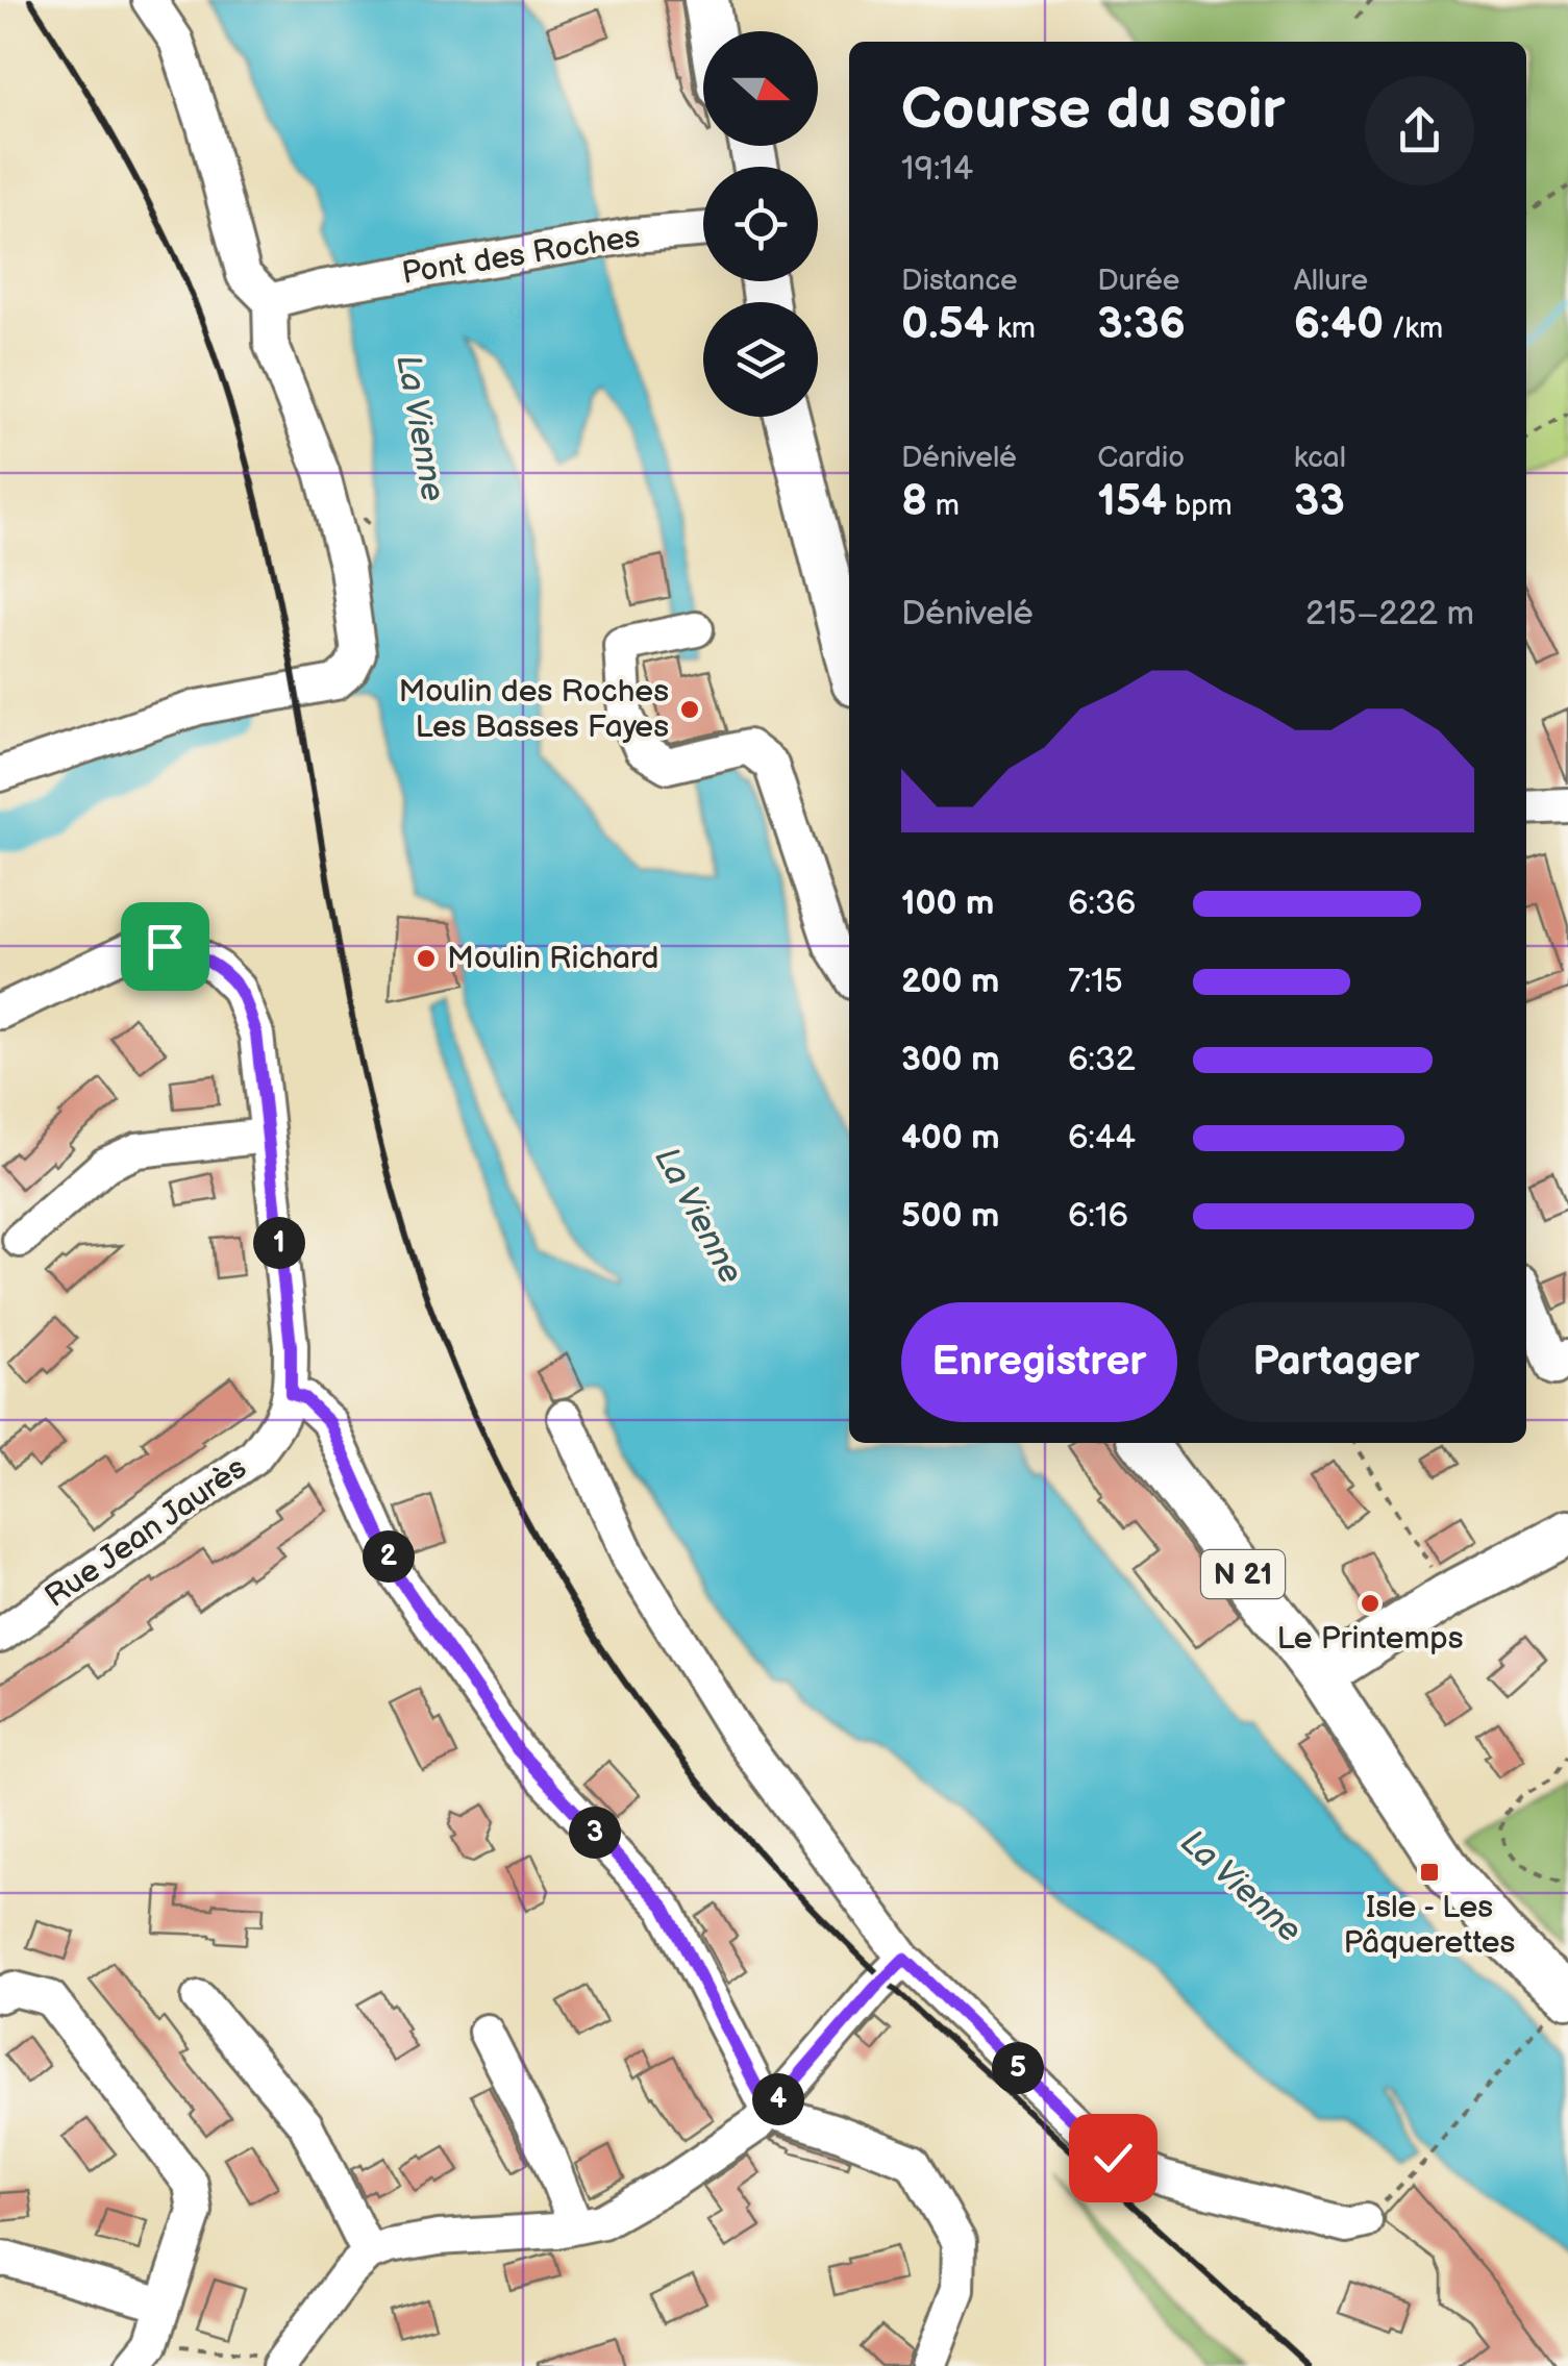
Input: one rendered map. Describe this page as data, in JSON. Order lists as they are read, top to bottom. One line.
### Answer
{"streets":{"main road":["N 21"],"street":["Pont des Roches","Rue Jean Jaurès"]},"water":["La Vienne"],"places":{"other":["Moulin des Roches Les Basses Fayes","Moulin Richard","Le Printemps"],"transit":["Isle - Les Pâquerettes"]},"north":"right","page":{"heading":["Course du soir","19:14"],"stats":[["Distance","0.54 km"],["Durée","3:36"],["Allure","6:40 /km"],["Dénivelé","8 m"],["Cardio","154 bpm"],["kcal","33"]],"chart":["Dénivelé","215–222 m"],"list":[{"name":"100 m","note":"6:36"},{"name":"200 m","note":"7:15"},{"name":"300 m","note":"6:32"},{"name":"400 m","note":"6:44"},{"name":"500 m","note":"6:16"}],"pins":["1","2","3","5","4"],"buttons":["Enregistrer","Partager"]}}
